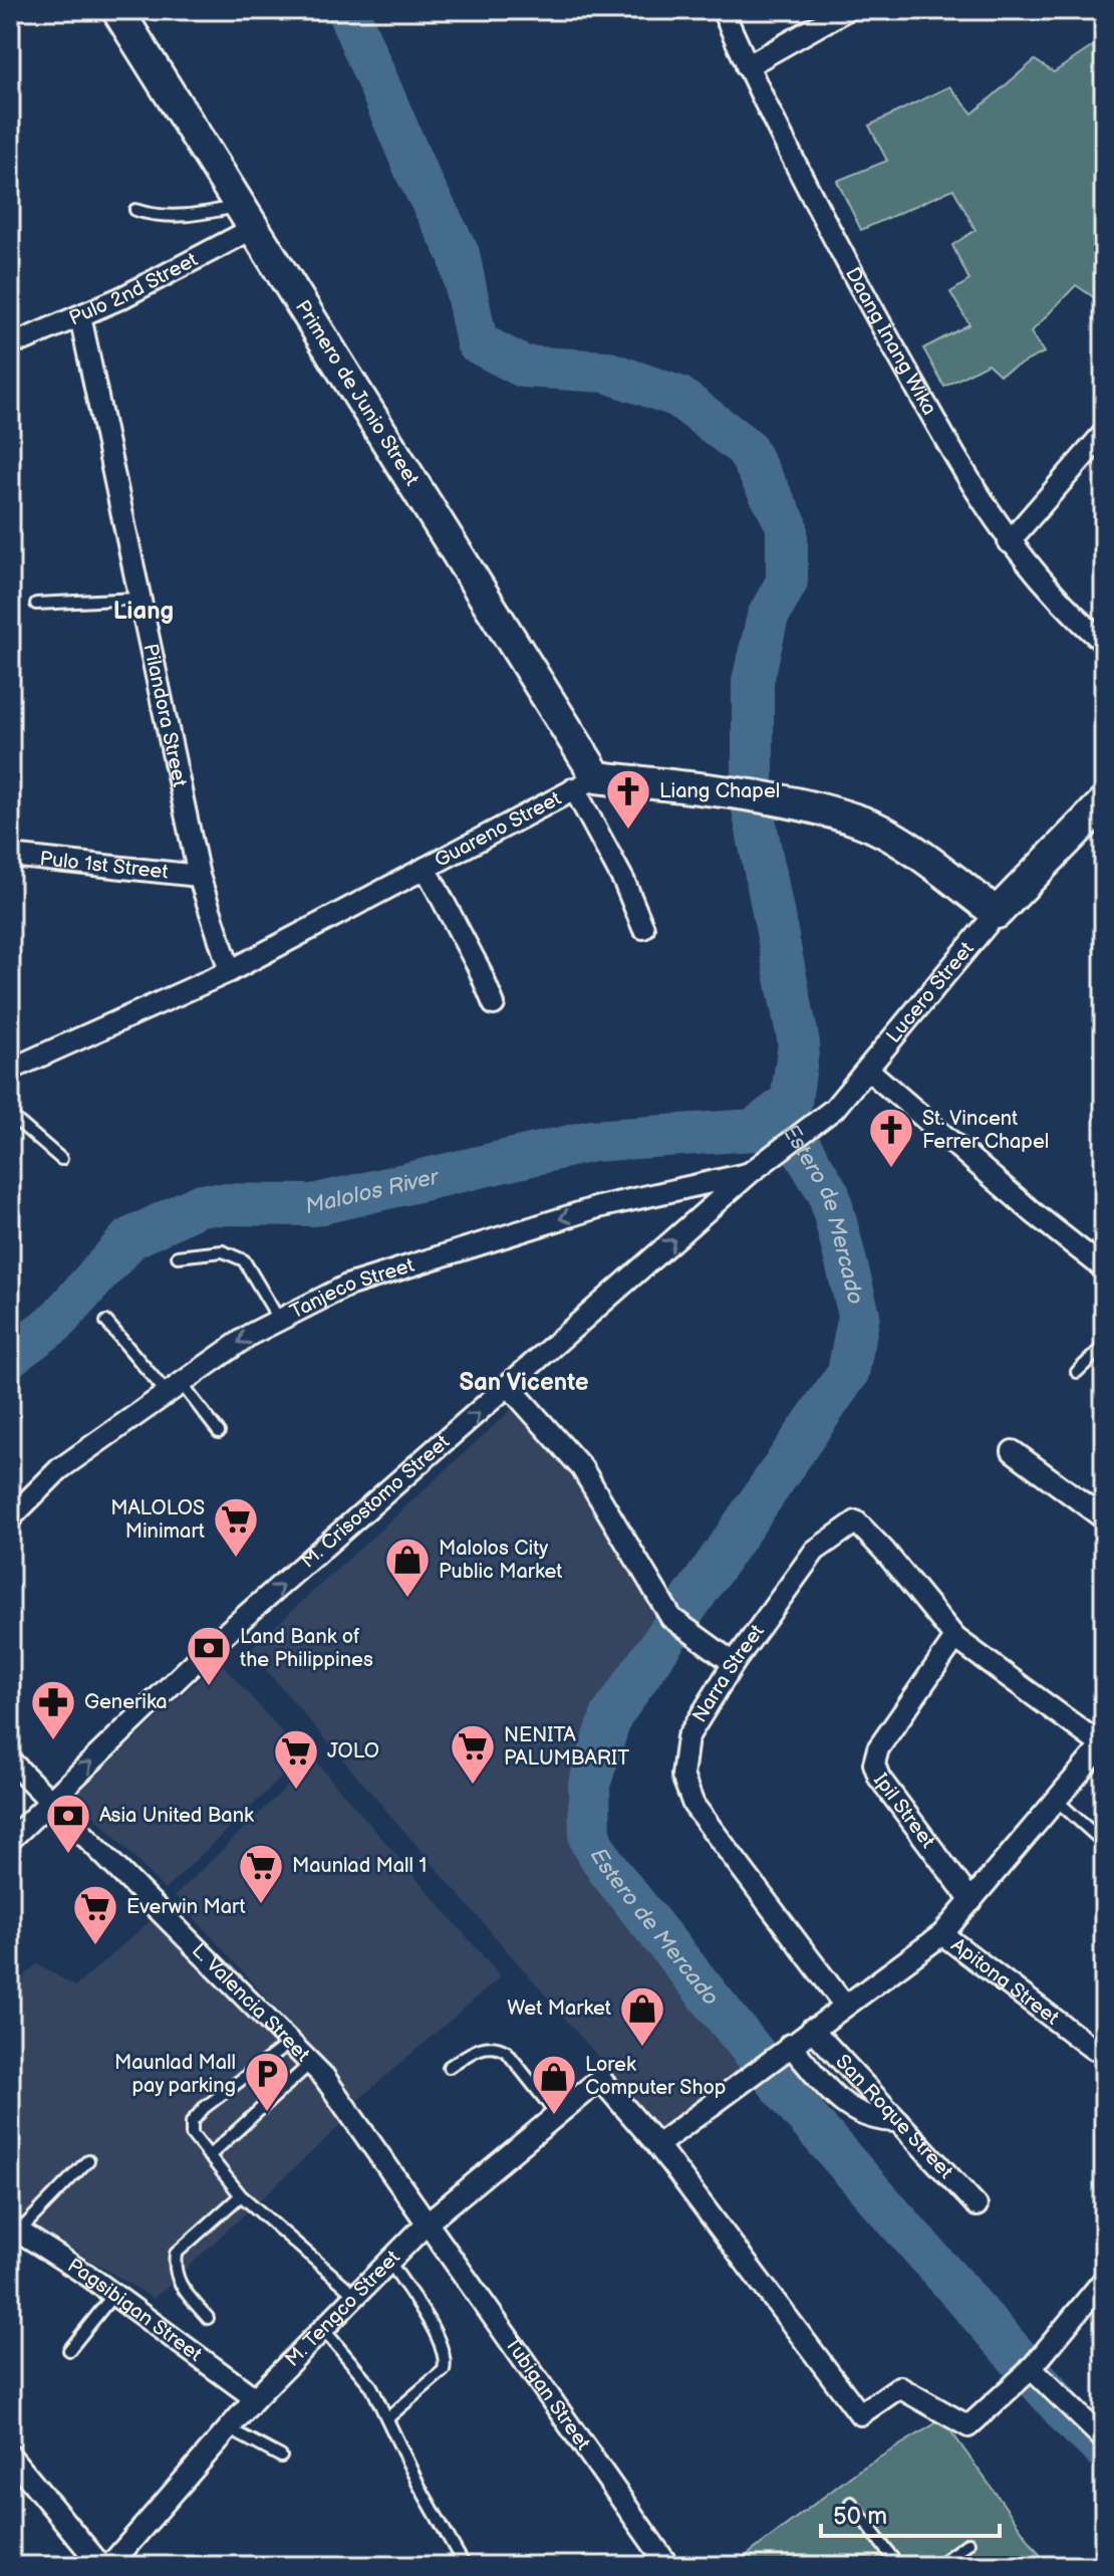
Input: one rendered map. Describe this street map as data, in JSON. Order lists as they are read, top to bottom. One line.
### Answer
{"streets":{"street":["Pulo 2nd Street","Daang Inang Wika","Primero de Junio Street","Pilandora Street","Guareno Street","Pulo 1st Street","Lucero Street","Tanjeco Street","M. Crisostomo Street","Narra Street","Ipil Street","Apitong Street","L. Valencia Street","San Roque Street","Pagsibigan Street","M. Tengco Street","Tubigan Street"]},"crossings":[["Pulo 2nd Street","Primero de Junio Street"],["Pulo 2nd Street","Pilandora Street"],["Primero de Junio Street","Guareno Street"],["Pilandora Street","Guareno Street"],["Pilandora Street","Pulo 1st Street"],["Lucero Street","Tanjeco Street"],["Lucero Street","M. Crisostomo Street"],["Tanjeco Street","M. Crisostomo Street"],["M. Crisostomo Street","L. Valencia Street"],["Narra Street","Ipil Street"],["L. Valencia Street","M. Tengco Street"],["L. Valencia Street","Tubigan Street"],["Pagsibigan Street","M. Tengco Street"],["M. Tengco Street","Tubigan Street"]],"one_way":["Tanjeco Street","M. Crisostomo Street"],"districts":["Liang","San Vicente"],"water":["Malolos River","Estero de Mercado"],"places":{"church":["Liang Chapel","St. Vincent Ferrer Chapel"],"supermarket":["MALOLOS Minimart","NENITA PALUMBARIT","JOLO","Maunlad Mall 1","Everwin Mart"],"shop":["Malolos City Public Market","Wet Market","Lorek Computer Shop"],"bank":["Land Bank of the Philippines","Asia United Bank"],"pharmacy":["Generika"],"parking":["Maunlad Mall pay parking"]},"scale_bar":"50 m"}
